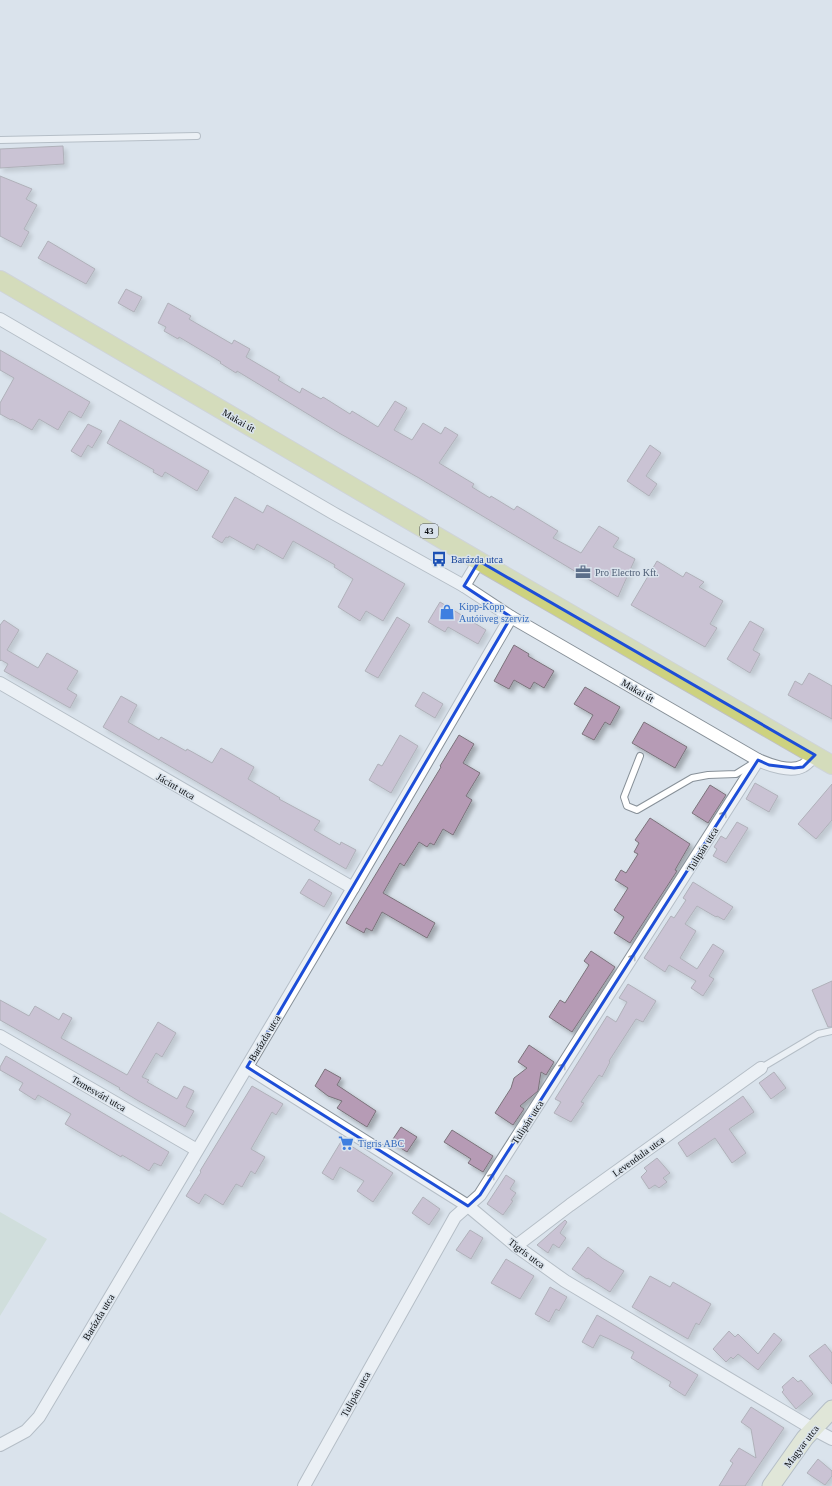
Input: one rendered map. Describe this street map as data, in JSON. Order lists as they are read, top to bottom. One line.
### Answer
{"streets":{"main road":["Makai út","43"],"street":["Jácint utca","Tulipán utca","Barázda utca","Temesvári utca","Levendula utca","Tigris utca","Magyar utca"]},"crossings":[["Makai út","Tulipán utca"],["Makai út","Barázda utca"],["Jácint utca","Barázda utca"],["Tulipán utca","Tigris utca"],["Barázda utca","Temesvári utca"],["Barázda utca","Tigris utca"],["Levendula utca","Tigris utca"],["Tigris utca","Magyar utca"]],"one_way":["Tulipán utca"],"places":{"bus stop":["Barázda utca"],"office":["Pro Electro Kft."],"shop":["Kipp-Kopp Autóüveg szervíz"],"supermarket":["Tigris ABC"]}}
